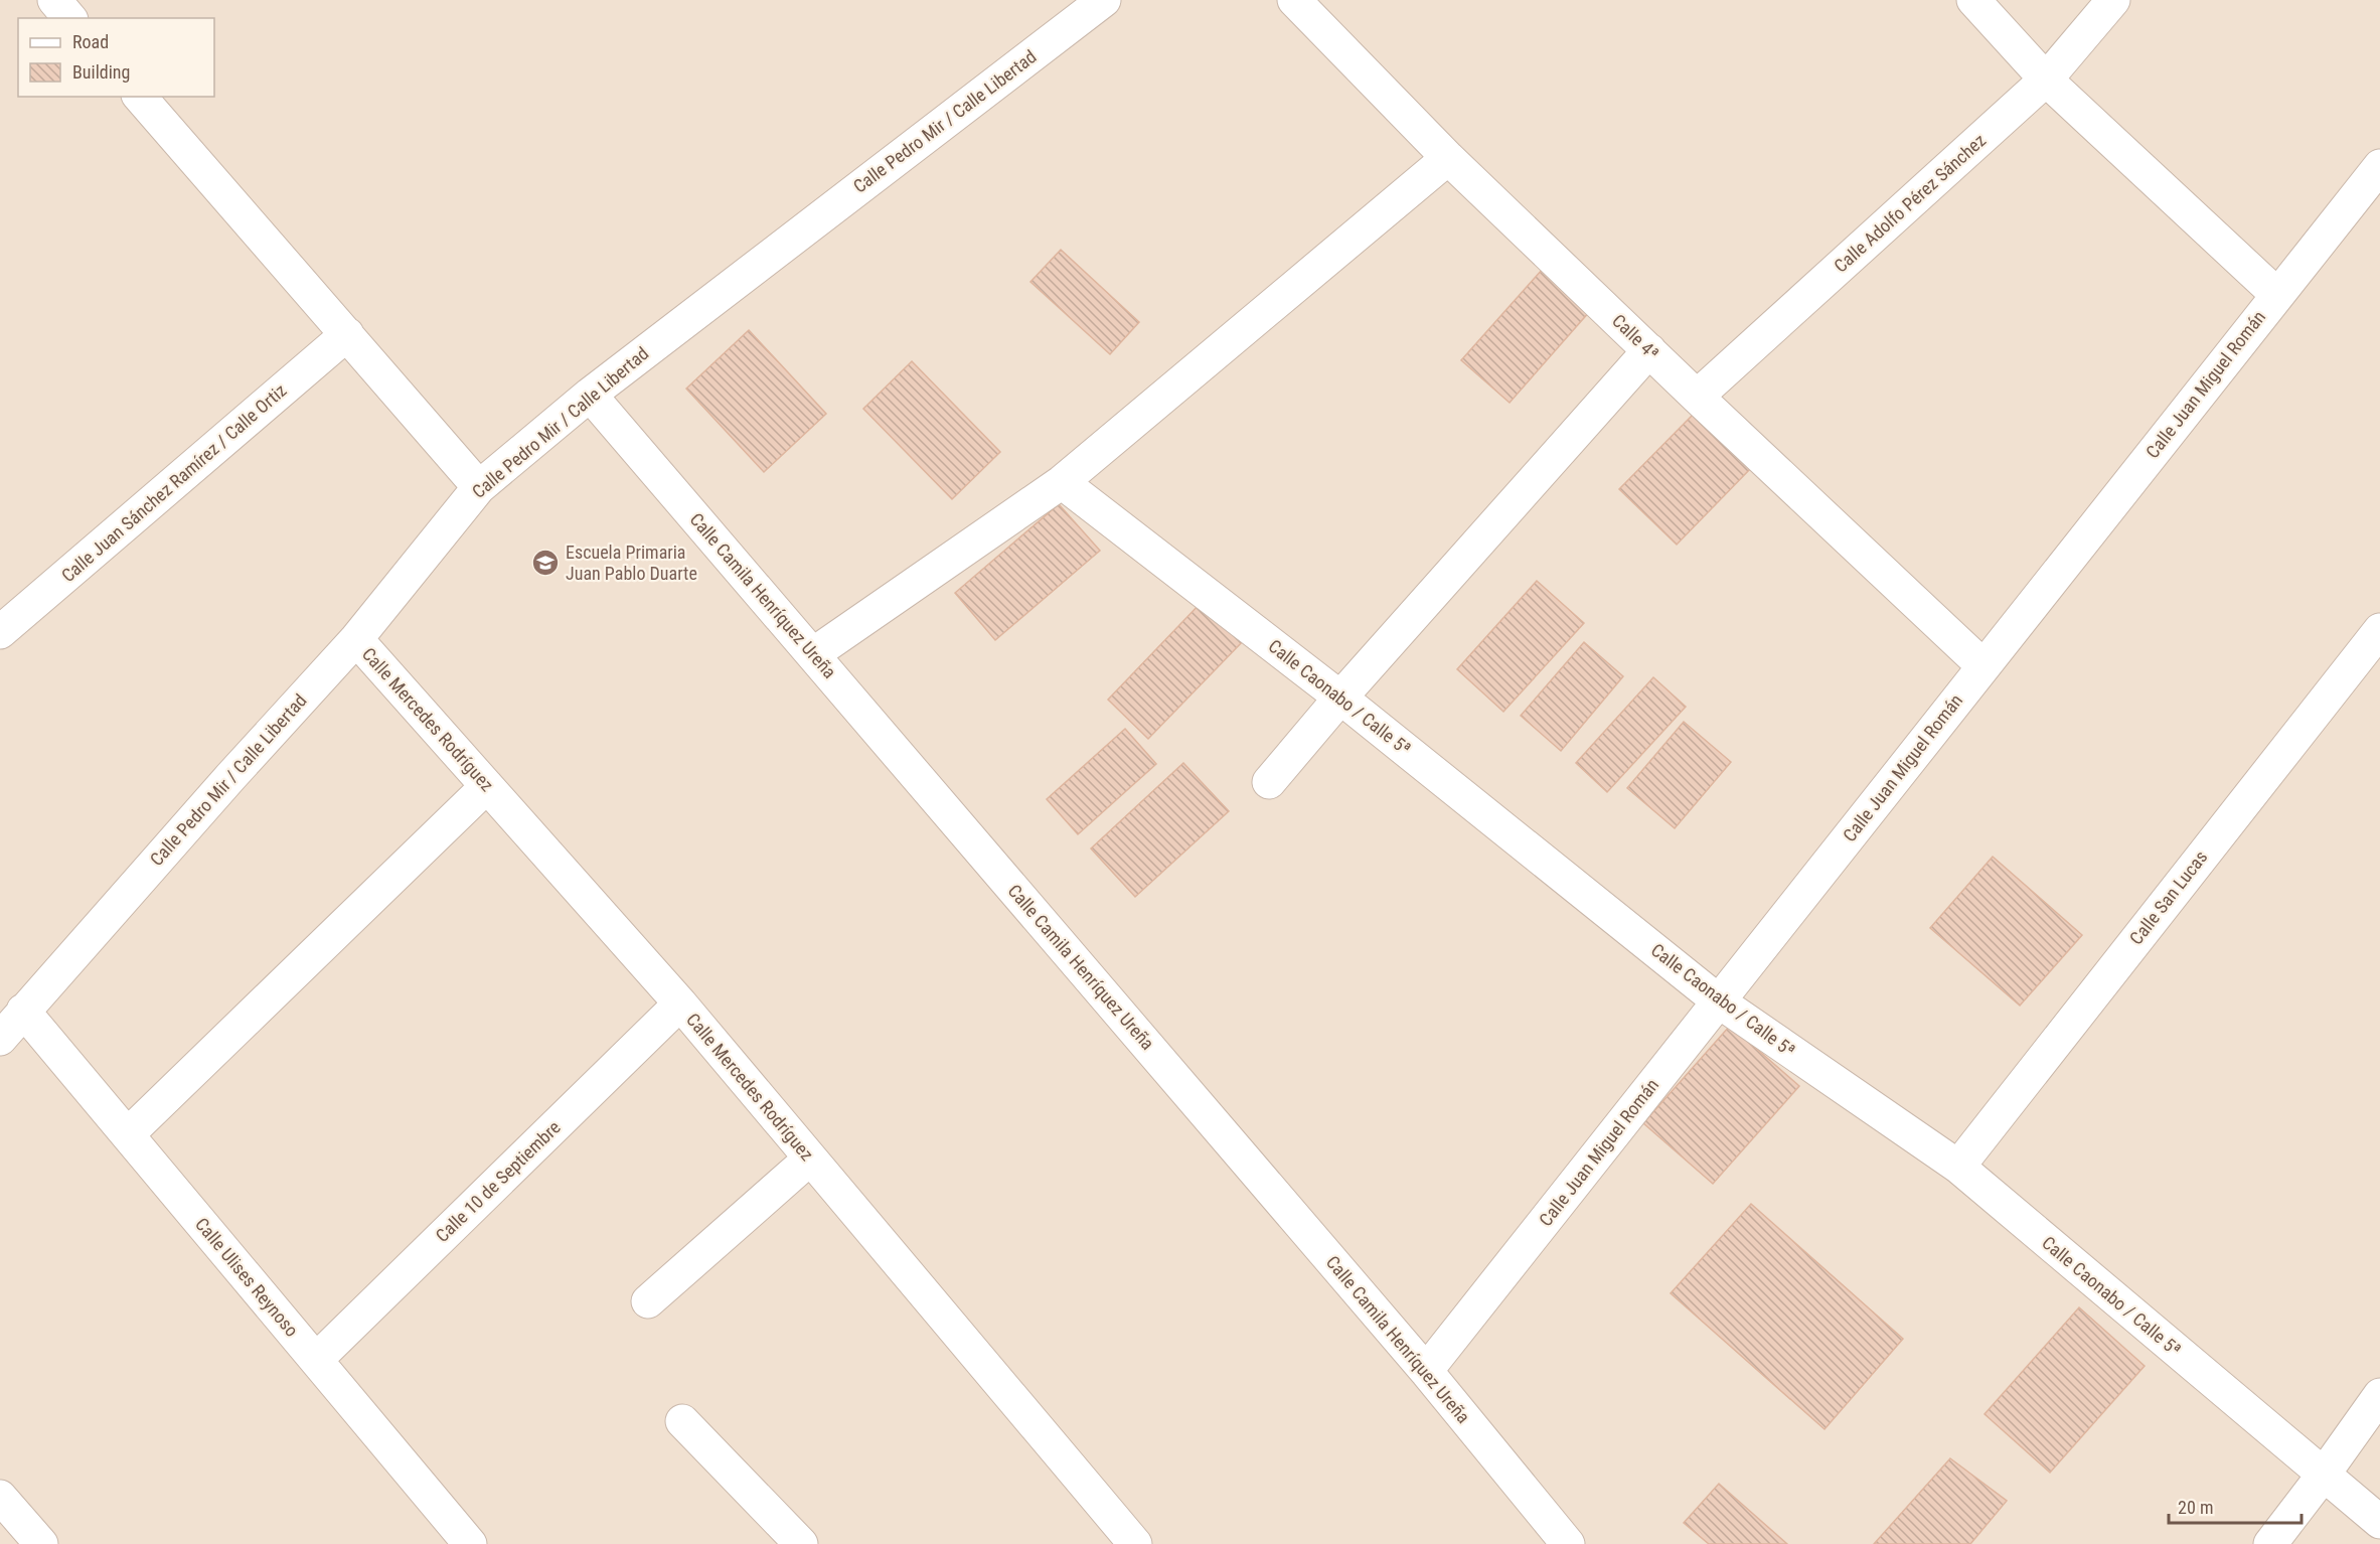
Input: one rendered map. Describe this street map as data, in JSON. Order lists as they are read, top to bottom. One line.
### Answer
{"streets":{"street":["Calle Pedro Mir / Calle Libertad","Calle Adolfo Pérez Sánchez","Calle 4ª","Calle Juan Miguel Román","Calle Juan Sánchez Ramírez / Calle Ortiz","Calle Camila Henríquez Ureña","Calle Caonabo / Calle 5ª","Calle Mercedes Rodríguez","Calle San Lucas","Calle 10 de Septiembre","Calle Ulises Reynoso"]},"crossings":[["Calle Pedro Mir / Calle Libertad","Calle Camila Henríquez Ureña"],["Calle Pedro Mir / Calle Libertad","Calle Mercedes Rodríguez"],["Calle Pedro Mir / Calle Libertad","Calle Ulises Reynoso"],["Calle Adolfo Pérez Sánchez","Calle 4ª"],["Calle 4ª","Calle Juan Miguel Román"],["Calle Juan Miguel Román","Calle Camila Henríquez Ureña"],["Calle Juan Miguel Román","Calle Caonabo / Calle 5ª"],["Calle Caonabo / Calle 5ª","Calle San Lucas"],["Calle Mercedes Rodríguez","Calle 10 de Septiembre"],["Calle 10 de Septiembre","Calle Ulises Reynoso"]],"places":{"school or university":["Escuela Primaria Juan Pablo Duarte"]},"legend":["Road","Building"],"scale_bar":"20 m"}
